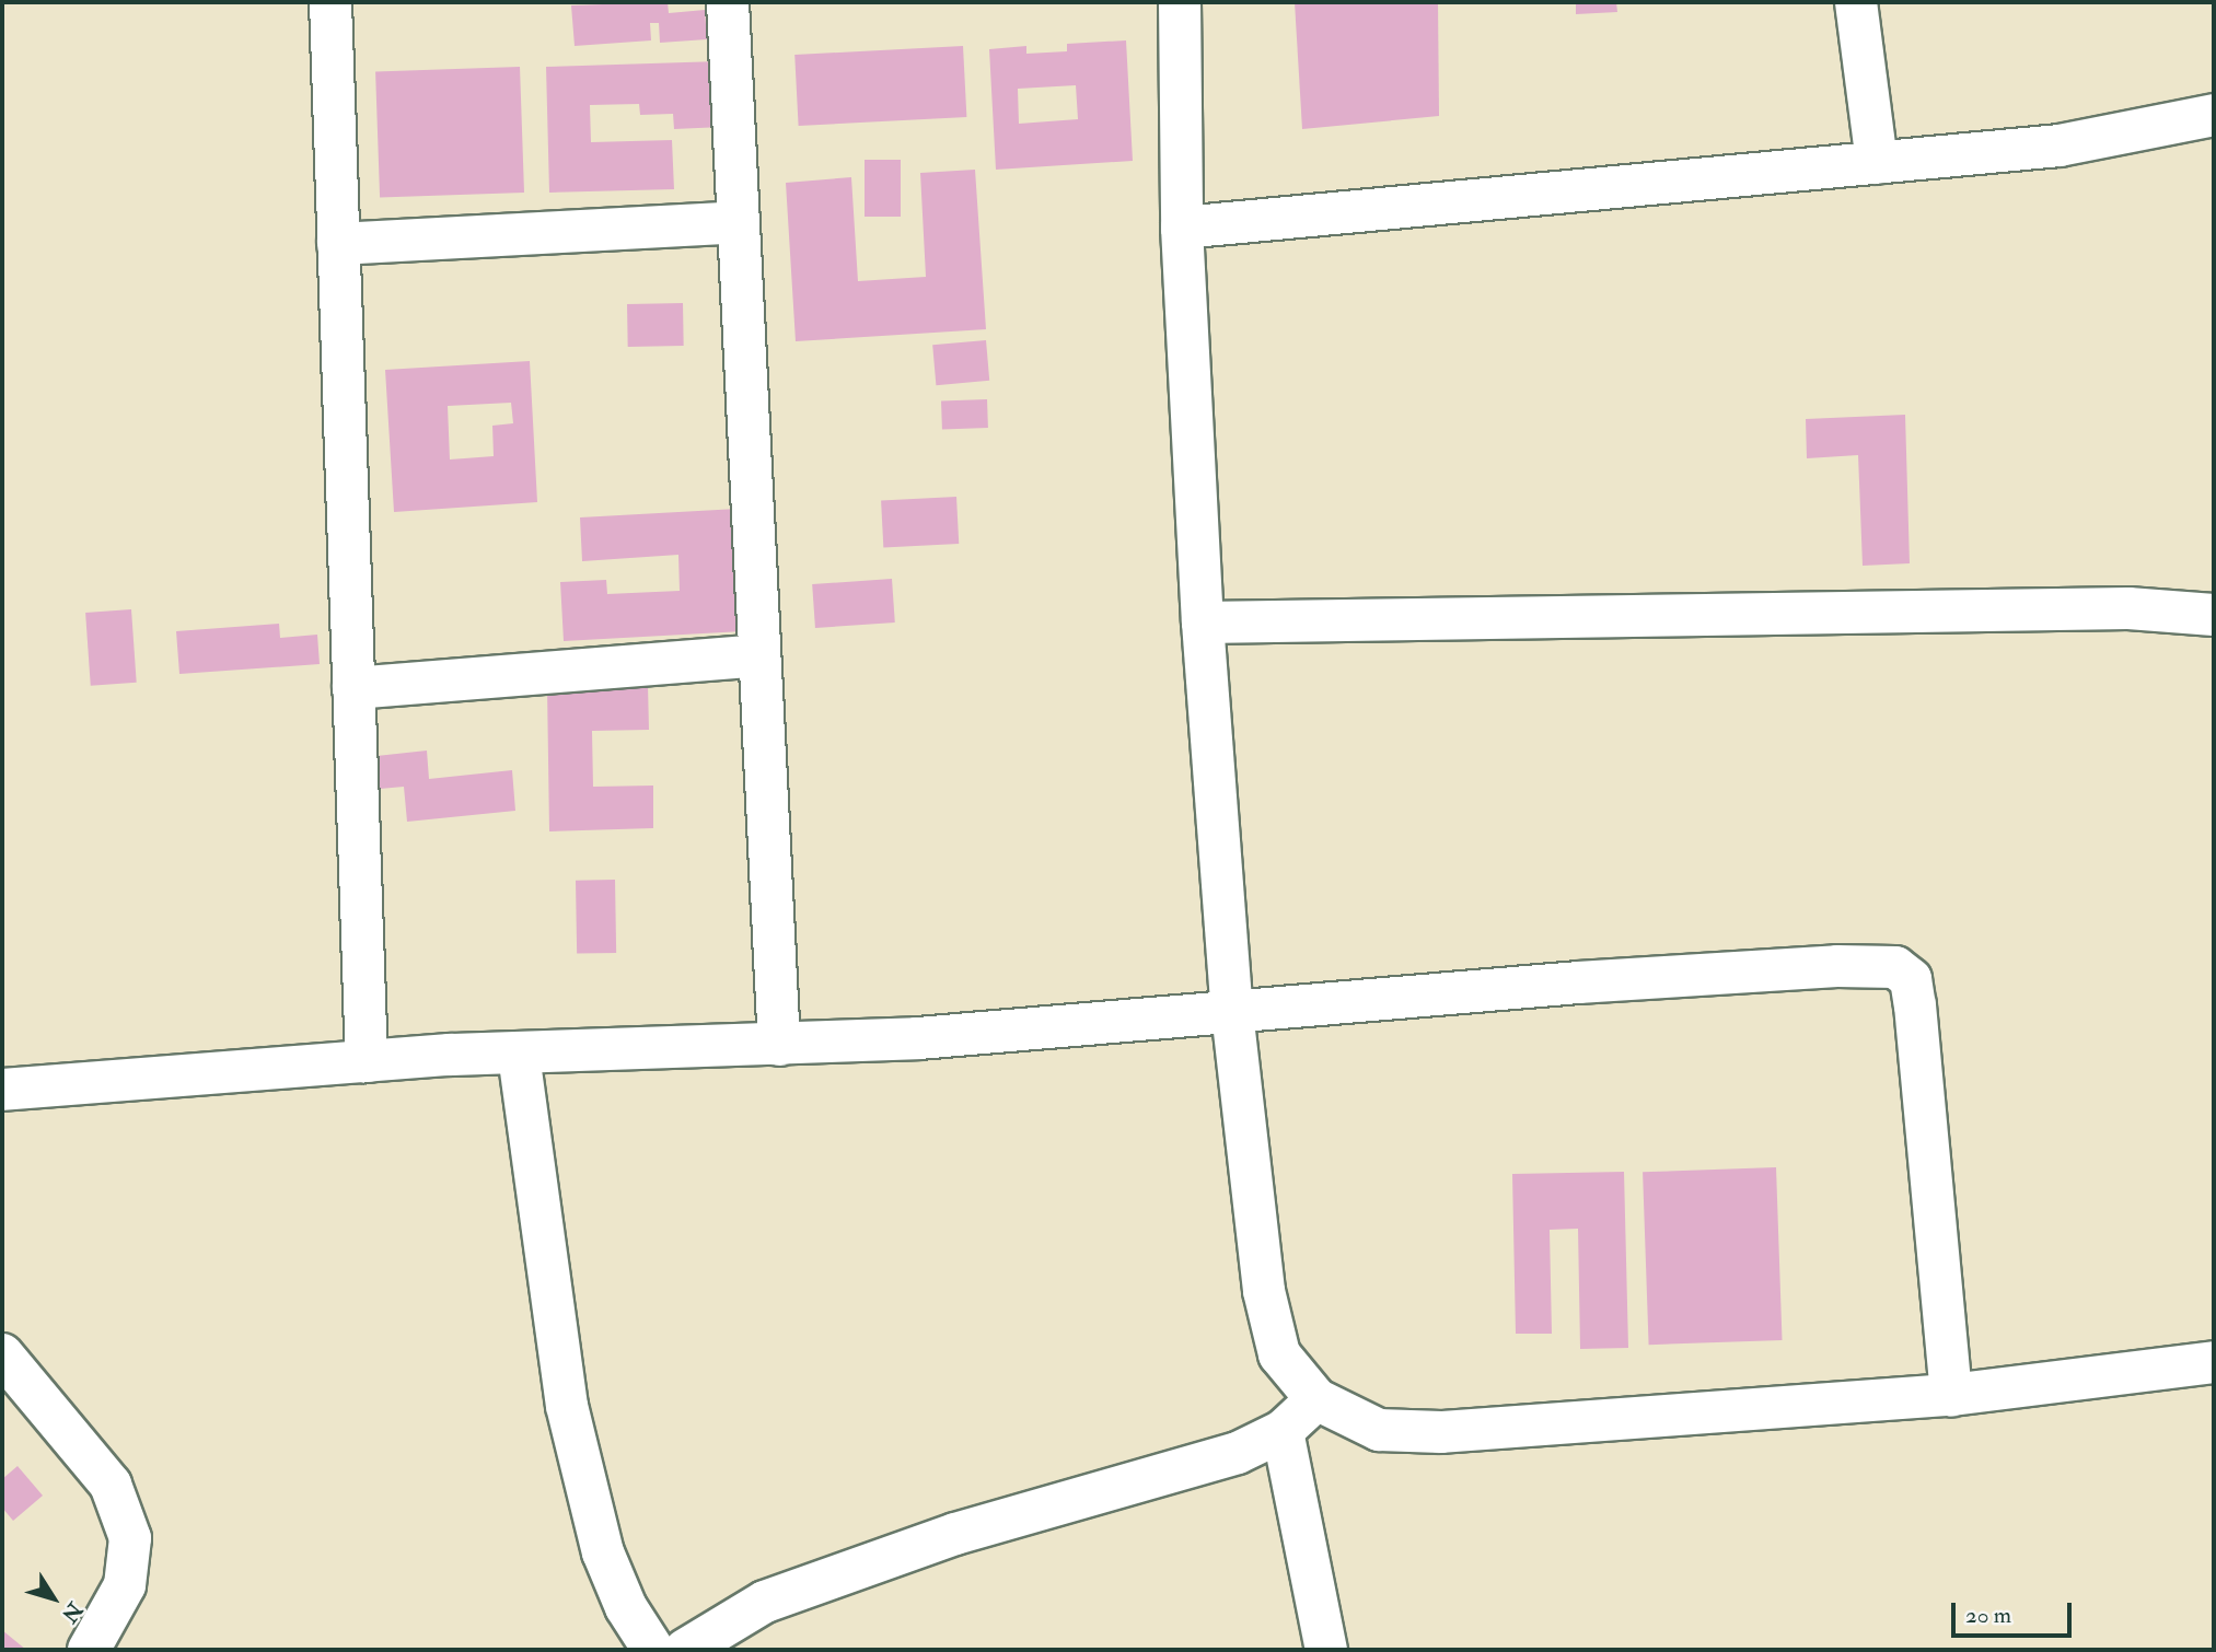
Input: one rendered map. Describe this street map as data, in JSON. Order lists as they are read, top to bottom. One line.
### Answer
{"scale_bar":"20 m","north":"bottom right"}
